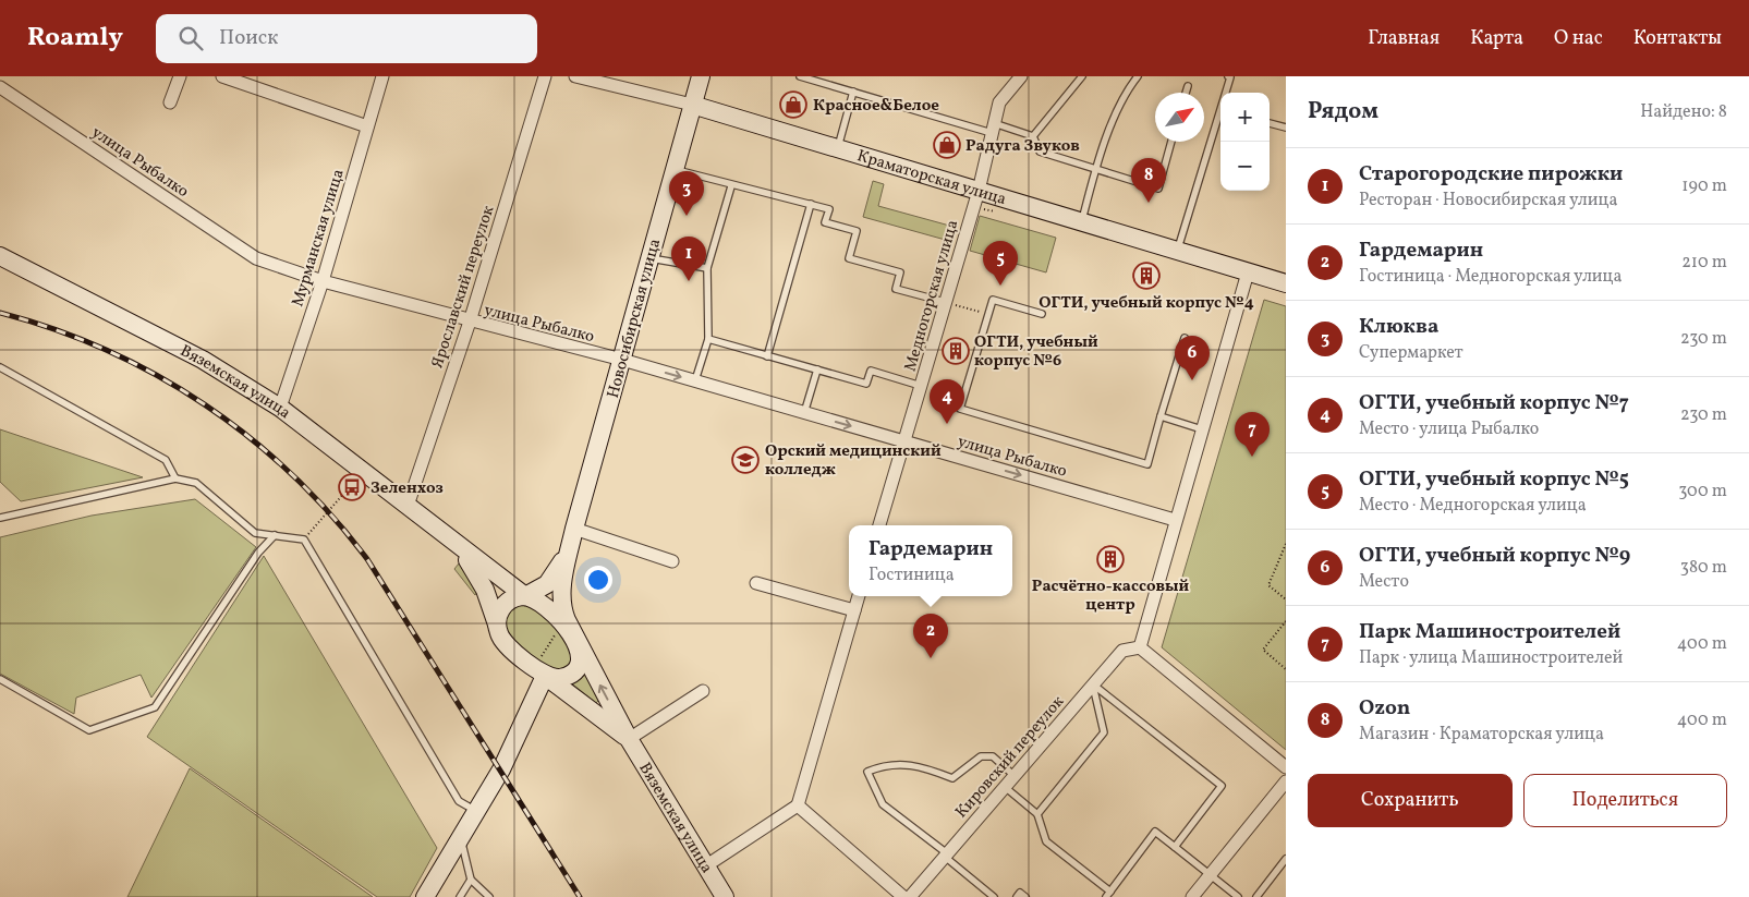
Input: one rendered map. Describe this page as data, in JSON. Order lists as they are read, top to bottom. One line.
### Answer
{"streets":{"main road":["Краматорская улица","Новосибирская улица","Вяземская улица"],"street":["улица Рыбалко","Мурманская улица","Ярославский переулок","Медногорская улица","Кировский переулок"]},"crossings":[["улица Рыбалко","Мурманская улица"],["улица Рыбалко","Ярославский переулок"],["улица Рыбалко","Медногорская улица"],["улица Рыбалко","Новосибирская улица"],["Краматорская улица","Медногорская улица"],["Краматорская улица","Новосибирская улица"],["Мурманская улица","Вяземская улица"],["Ярославский переулок","Вяземская улица"]],"one_way":["улица Рыбалко"],"places":{"shop":["Красное&Белое","Радуга Звуков"],"building":["ОГТИ, учебный корпус №4","ОГТИ, учебный корпус №6","Расчётно-кассовый центр"],"school or university":["Орский медицинский колледж"],"bus stop":["Зеленхоз"]},"north":"top right","page":{"header":"Roamly","search":"Поиск","nav":["Главная","Карта","О нас","Контакты"],"heading":["Рядом","Найдено: 8"],"map_buttons":["+","−"],"list":[{"mark":"1","name":"Старогородские пирожки","note":"Ресторан · Новосибирская улица","value":"190 m"},{"mark":"2","name":"Гардемарин","note":"Гостиница · Медногорская улица","value":"210 m"},{"mark":"3","name":"Клюква","note":"Супермаркет","value":"230 m"},{"mark":"4","name":"ОГТИ, учебный корпус №7","note":"Место · улица Рыбалко","value":"230 m"},{"mark":"5","name":"ОГТИ, учебный корпус №5","note":"Место · Медногорская улица","value":"300 m"},{"mark":"6","name":"ОГТИ, учебный корпус №9","note":"Место","value":"380 m"},{"mark":"7","name":"Парк Машиностроителей","note":"Парк · улица Машиностроителей","value":"400 m"},{"mark":"8","name":"Ozon","note":"Магазин · Краматорская улица","value":"400 m"}],"pins":["8","3","1","5","6","4","7","2"],"popup":["Гардемарин","Гостиница"],"buttons":["Сохранить","Поделиться"]}}
